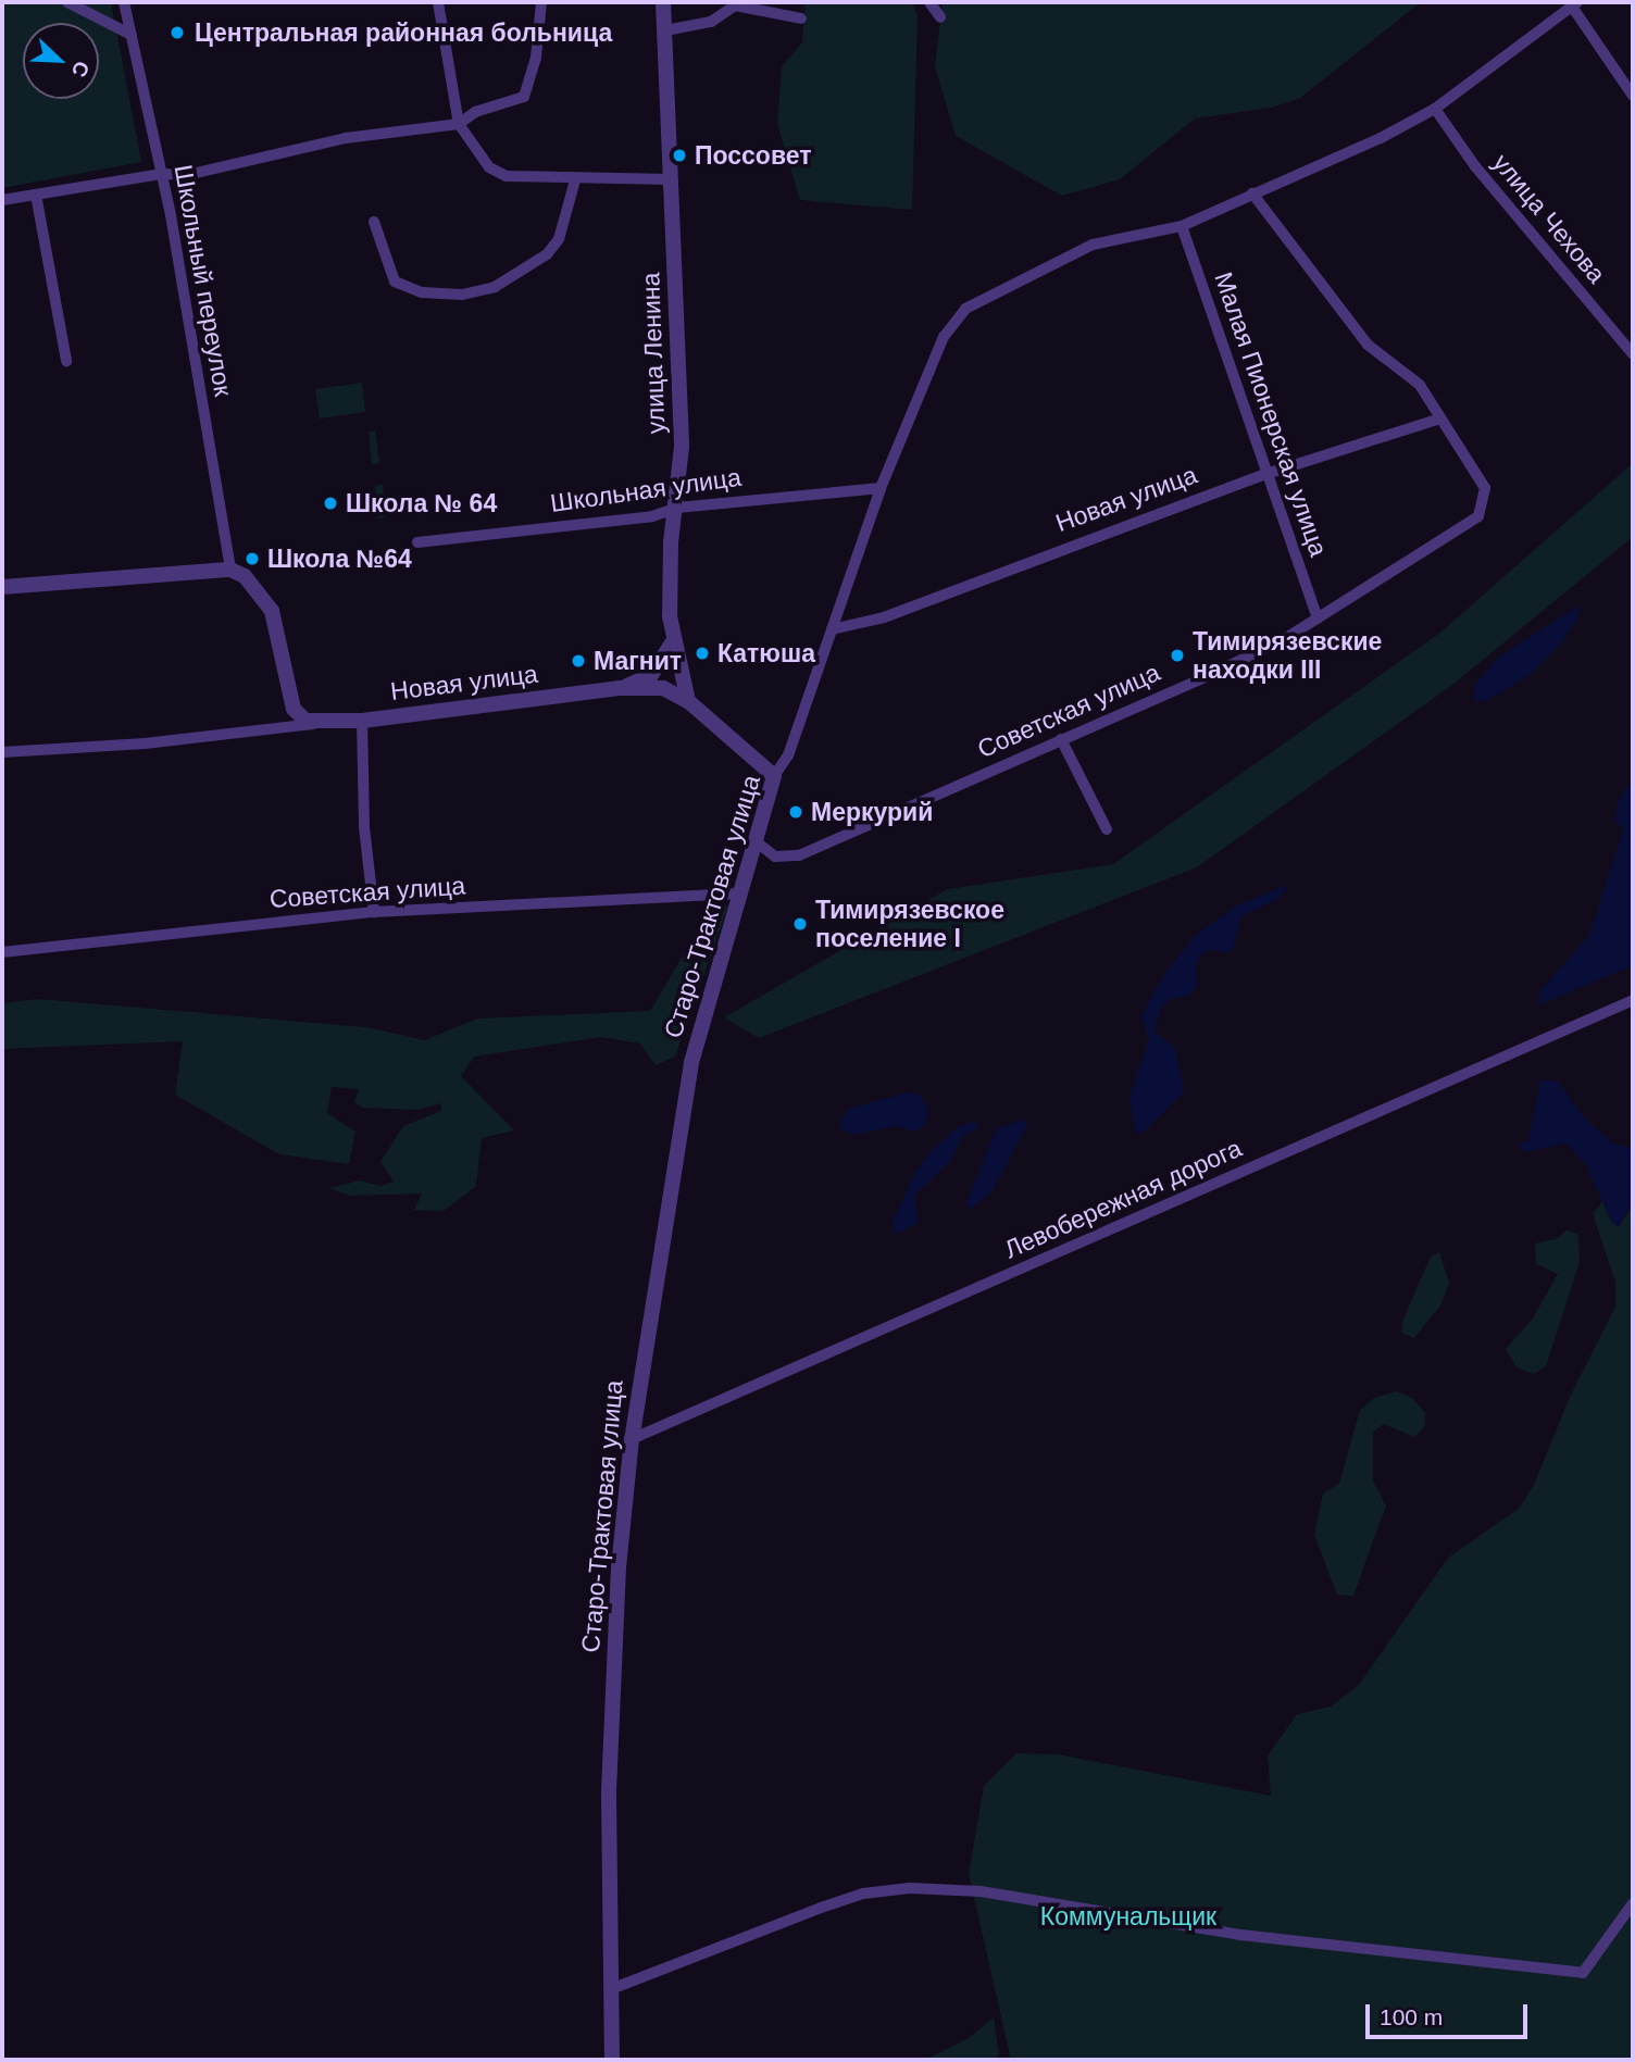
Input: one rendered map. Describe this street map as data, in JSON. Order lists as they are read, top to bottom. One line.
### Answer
{"streets":{"street":["улица Чехова","Школьный переулок","улица Ленина","Малая Пионерская улица","Школьная улица","Новая улица","Советская улица","Старо-Трактовая улица","Левобережная дорога"]},"crossings":[["улица Чехова","Старо-Трактовая улица"],["улица Ленина","Школьная улица"],["улица Ленина","Новая улица"],["Малая Пионерская улица","Новая улица"],["Малая Пионерская улица","Советская улица"],["Малая Пионерская улица","Старо-Трактовая улица"],["Школьная улица","Старо-Трактовая улица"],["Новая улица","Советская улица"],["Новая улица","Старо-Трактовая улица"],["Советская улица","Старо-Трактовая улица"],["Старо-Трактовая улица","Левобережная дорога"]],"parks":["Коммунальщик"],"places":["Центральная районная больница","Поссовет","Школа № 64","Школа №64","Катюша","Тимирязевские находки III","Магнит","Меркурий","Тимирязевское поселение I"],"scale_bar":"100 m","north":"bottom right"}
